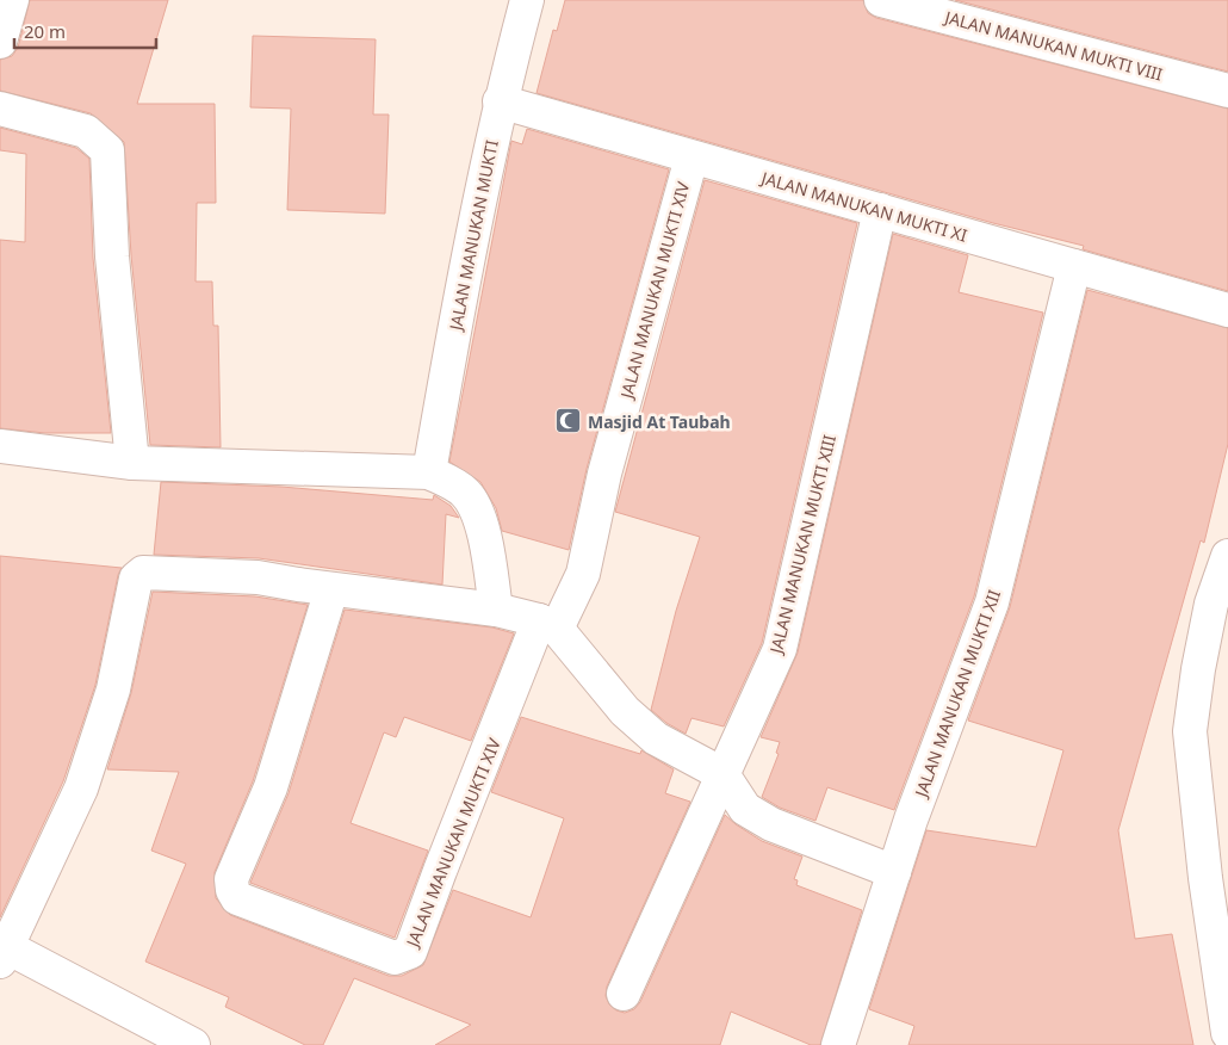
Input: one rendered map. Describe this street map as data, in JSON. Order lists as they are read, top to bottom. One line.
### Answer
{"streets":{"street":["JALAN MANUKAN MUKTI VIII","JALAN MANUKAN MUKTI XI","JALAN MANUKAN MUKTI","JALAN MANUKAN MUKTI XIV","JALAN MANUKAN MUKTI XIII","JALAN MANUKAN MUKTI XII"]},"crossings":[["JALAN MANUKAN MUKTI XI","JALAN MANUKAN MUKTI"],["JALAN MANUKAN MUKTI XI","JALAN MANUKAN MUKTI XIV"],["JALAN MANUKAN MUKTI XI","JALAN MANUKAN MUKTI XIII"],["JALAN MANUKAN MUKTI XI","JALAN MANUKAN MUKTI XII"]],"places":{"mosque":["Masjid At Taubah"]},"scale_bar":"20 m"}
